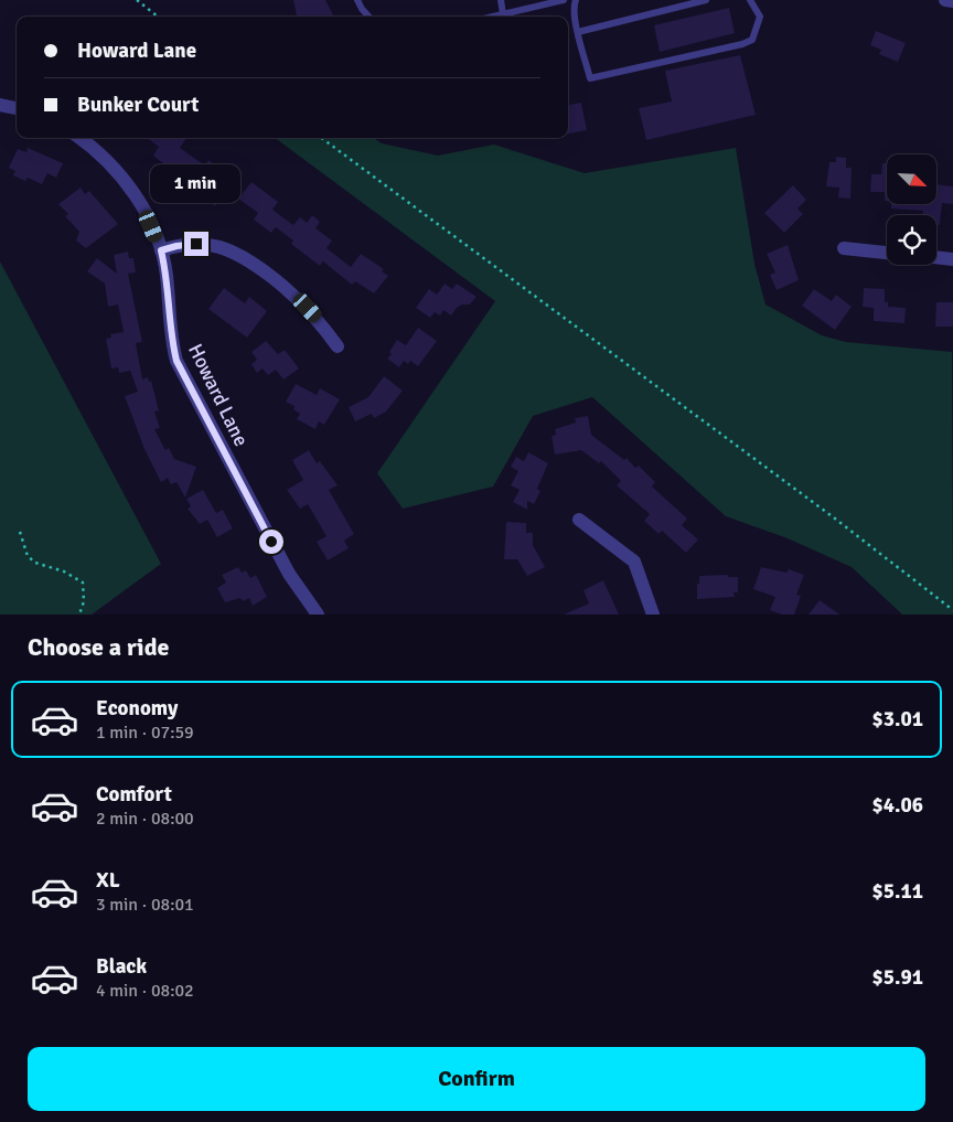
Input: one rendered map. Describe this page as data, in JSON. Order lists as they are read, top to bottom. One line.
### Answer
{"streets":{"street":["Howard Lane"]},"north":"bottom right","page":{"banner":["Howard Lane","Bunker Court"],"bubble":"1 min","heading":"Choose a ride","list":[{"name":"Economy","note":"1 min · 07:59","value":"$3.01"},{"name":"Comfort","note":"2 min · 08:00","value":"$4.06"},{"name":"XL","note":"3 min · 08:01","value":"$5.11"},{"name":"Black","note":"4 min · 08:02","value":"$5.91"}],"buttons":"Confirm"}}
